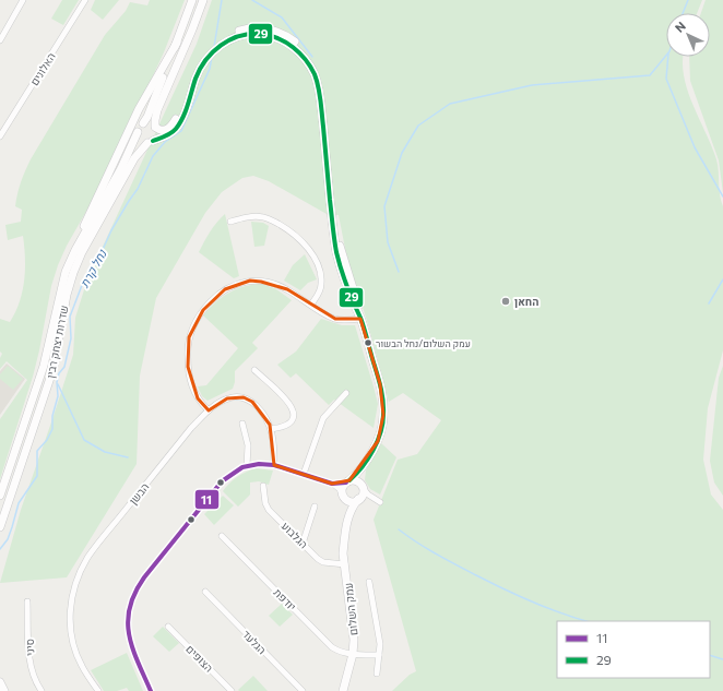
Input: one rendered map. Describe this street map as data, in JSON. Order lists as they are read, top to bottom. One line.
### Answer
{"streets":{"street":["האלונים","שדרות יצחק רבין","הבשן","הגלבוע","יודפת","עמק השלום","הגלעד","סיני","הצופים"]},"crossings":[["הגלבוע","עמק השלום"],["יודפת","עמק השלום"]],"water":["נחל קרת"],"places":["החאן","עמק השלום/נחל הבשור"],"lines":["transit line 29","transit line 11"],"legend":["11","29"],"north":"top left"}
